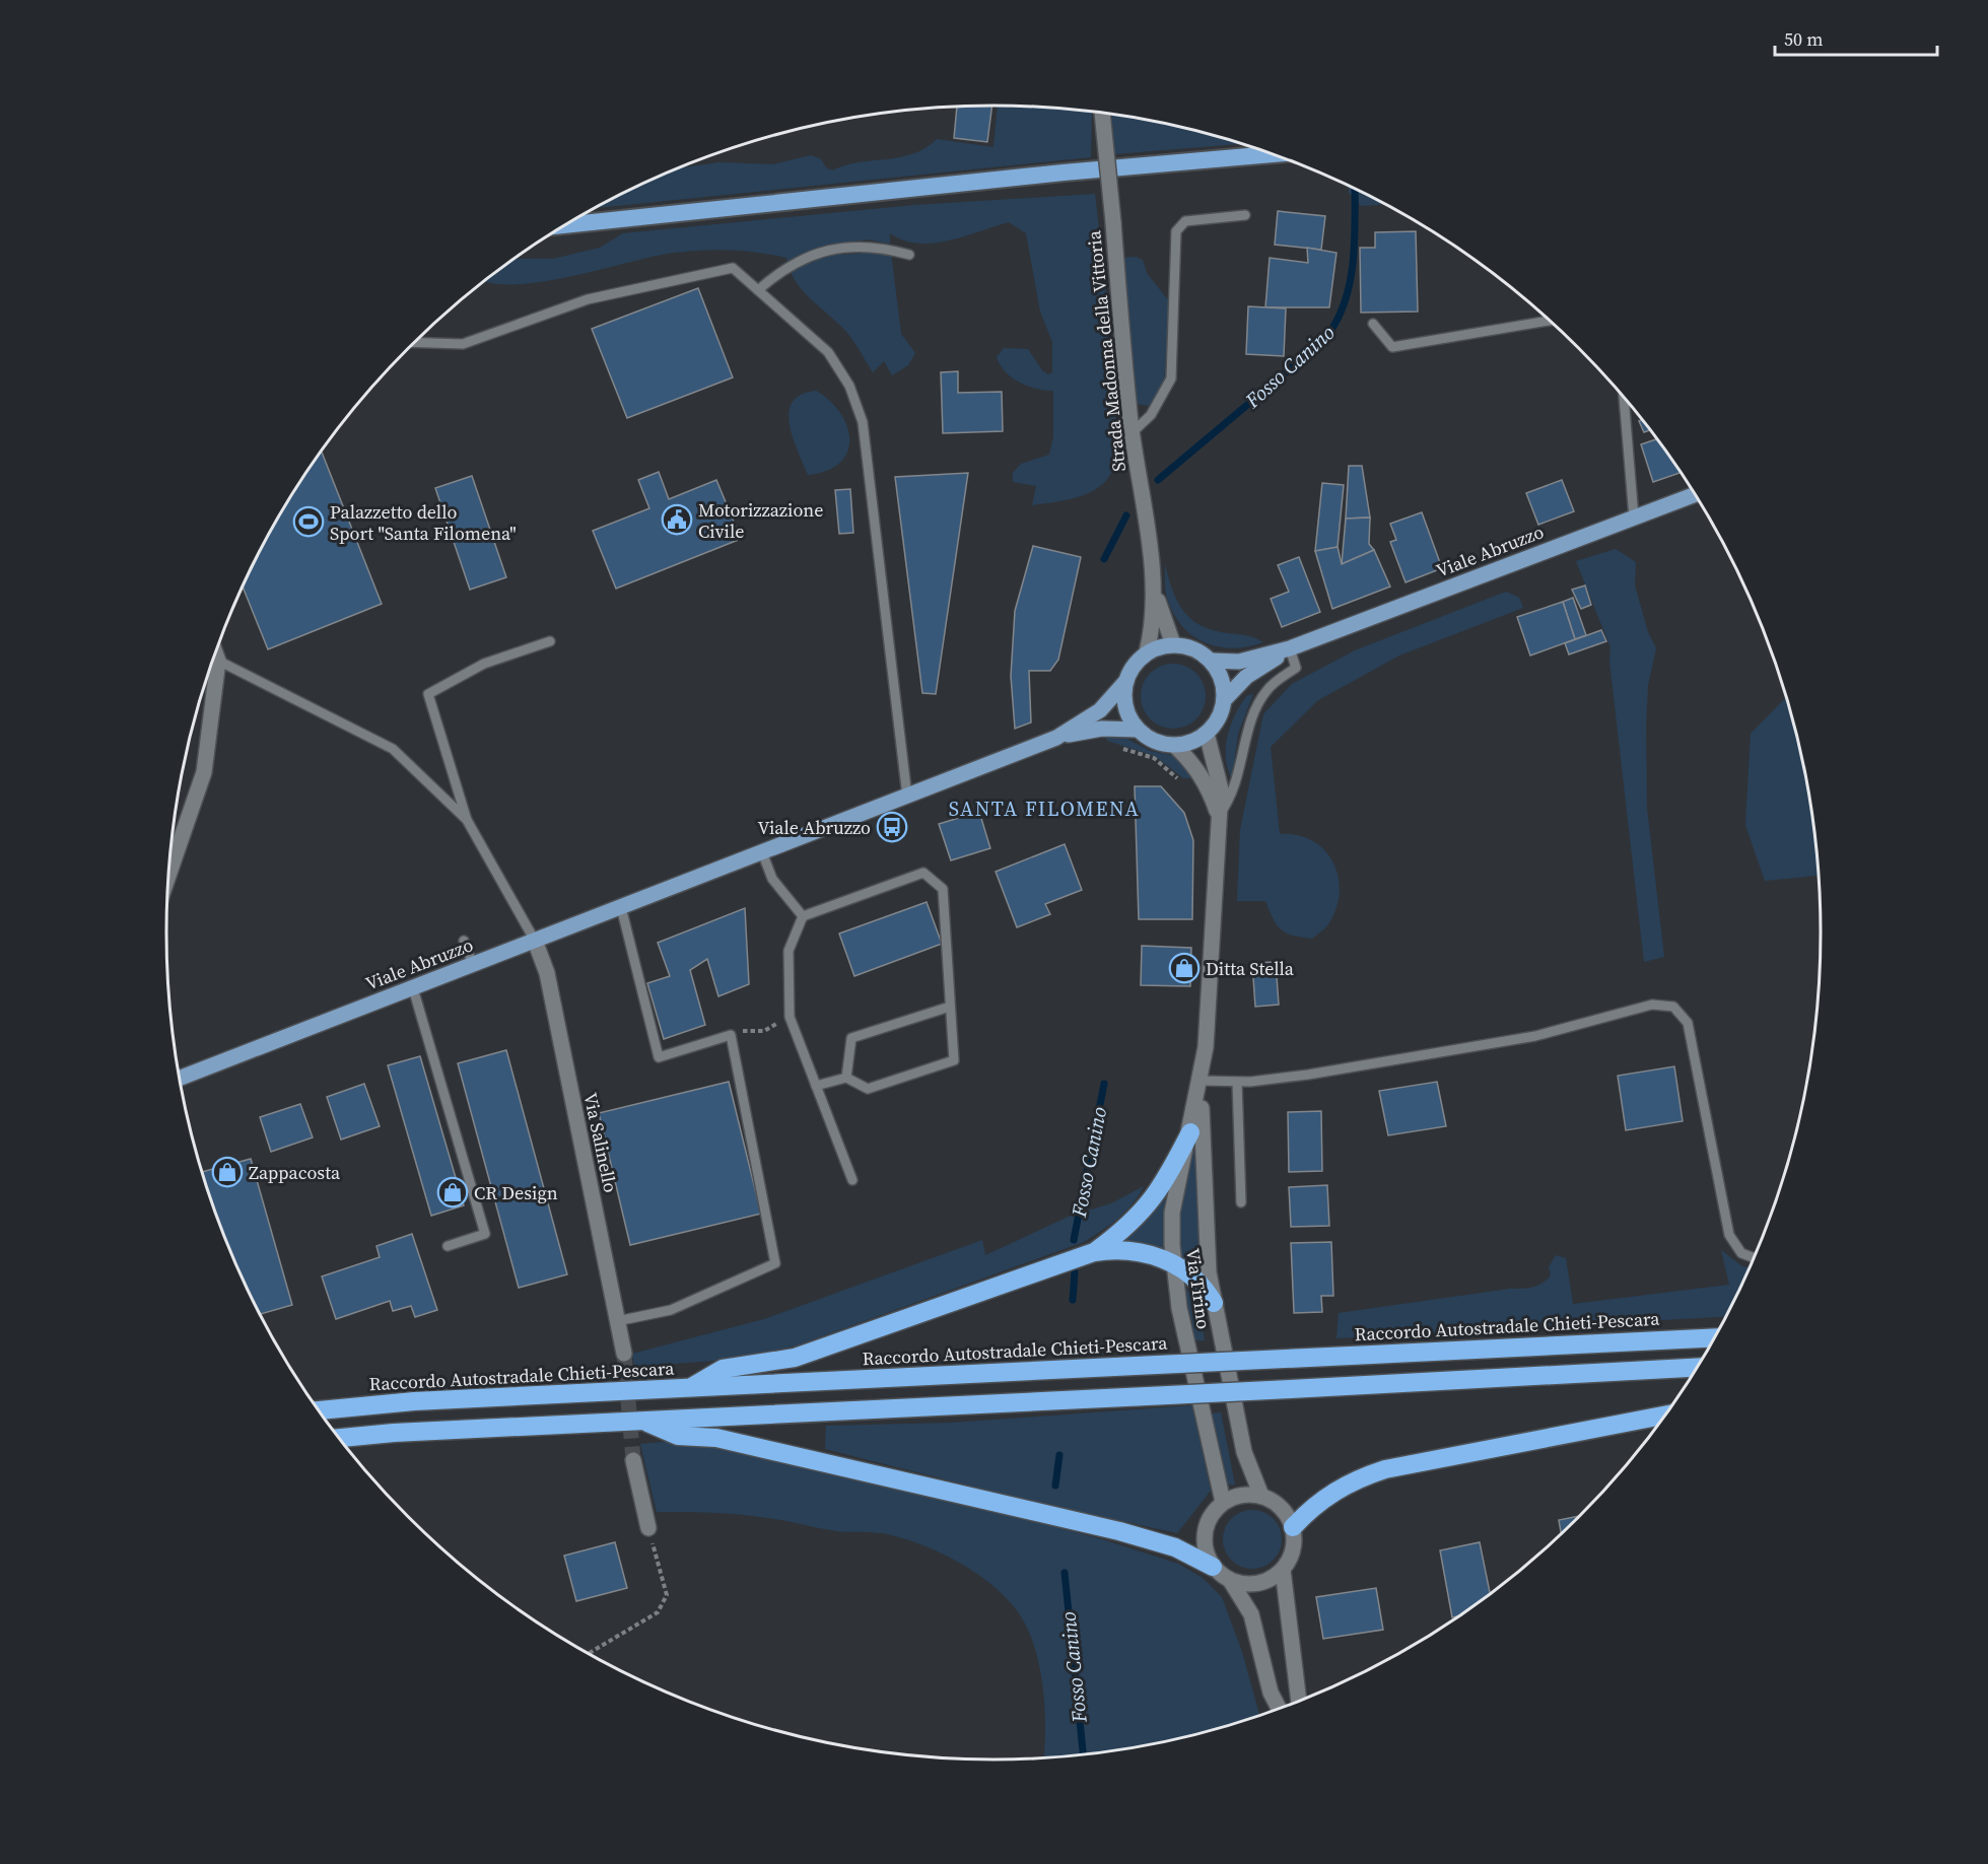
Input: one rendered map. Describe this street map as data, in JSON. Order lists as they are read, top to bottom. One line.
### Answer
{"streets":{"highway":["Raccordo Autostradale Chieti-Pescara"],"main road":["Strada Madonna della Vittoria","Viale Abruzzo","Via Salinello","Via Tirino"]},"crossings":[["Strada Madonna della Vittoria","Viale Abruzzo"],["Strada Madonna della Vittoria","Via Tirino"],["Viale Abruzzo","Via Salinello"],["Viale Abruzzo","Via Tirino"]],"districts":["SANTA FILOMENA"],"water":["Fosso Canino"],"places":{"public building":["Motorizzazione Civile"],"sports":["Palazzetto dello Sport \"Santa Filomena\""],"bus stop":["Viale Abruzzo"],"shop":["Ditta Stella","Zappacosta","CR Design"]},"scale_bar":"50 m"}
